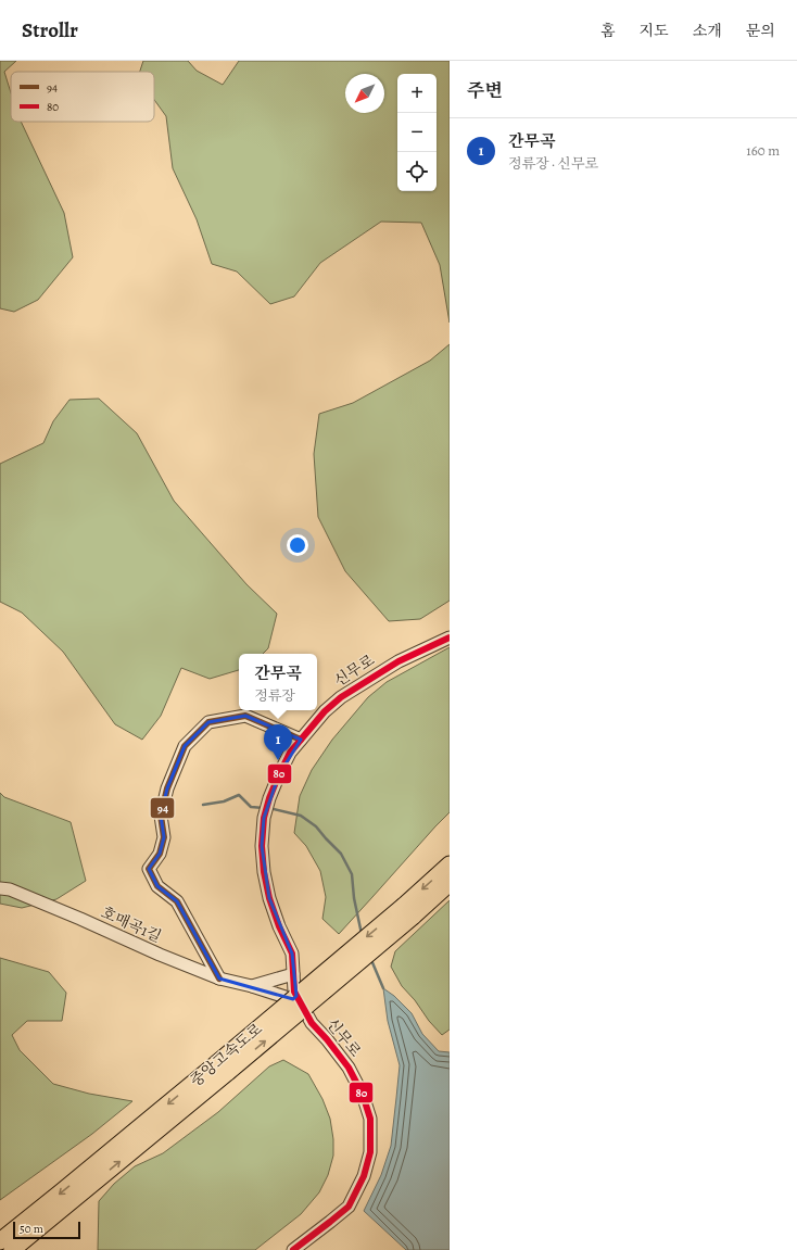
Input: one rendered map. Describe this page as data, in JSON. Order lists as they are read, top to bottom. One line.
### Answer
{"streets":{"highway":["중앙고속도로"],"street":["신무로","호매곡1길"]},"crossings":[["신무로","호매곡1길"]],"lines":["transit line 80","transit line 94"],"legend":["94","80"],"scale_bar":"50 m","north":"bottom left","page":{"header":"Strollr","nav":["홈","지도","소개","문의"],"heading":"주변","map_buttons":["+","−"],"list":[{"mark":"1","name":"간무곡","note":"정류장 · 신무로","value":"160 m"}],"popup":["간무곡","정류장"],"pins":"1","scale":"50 m"}}
